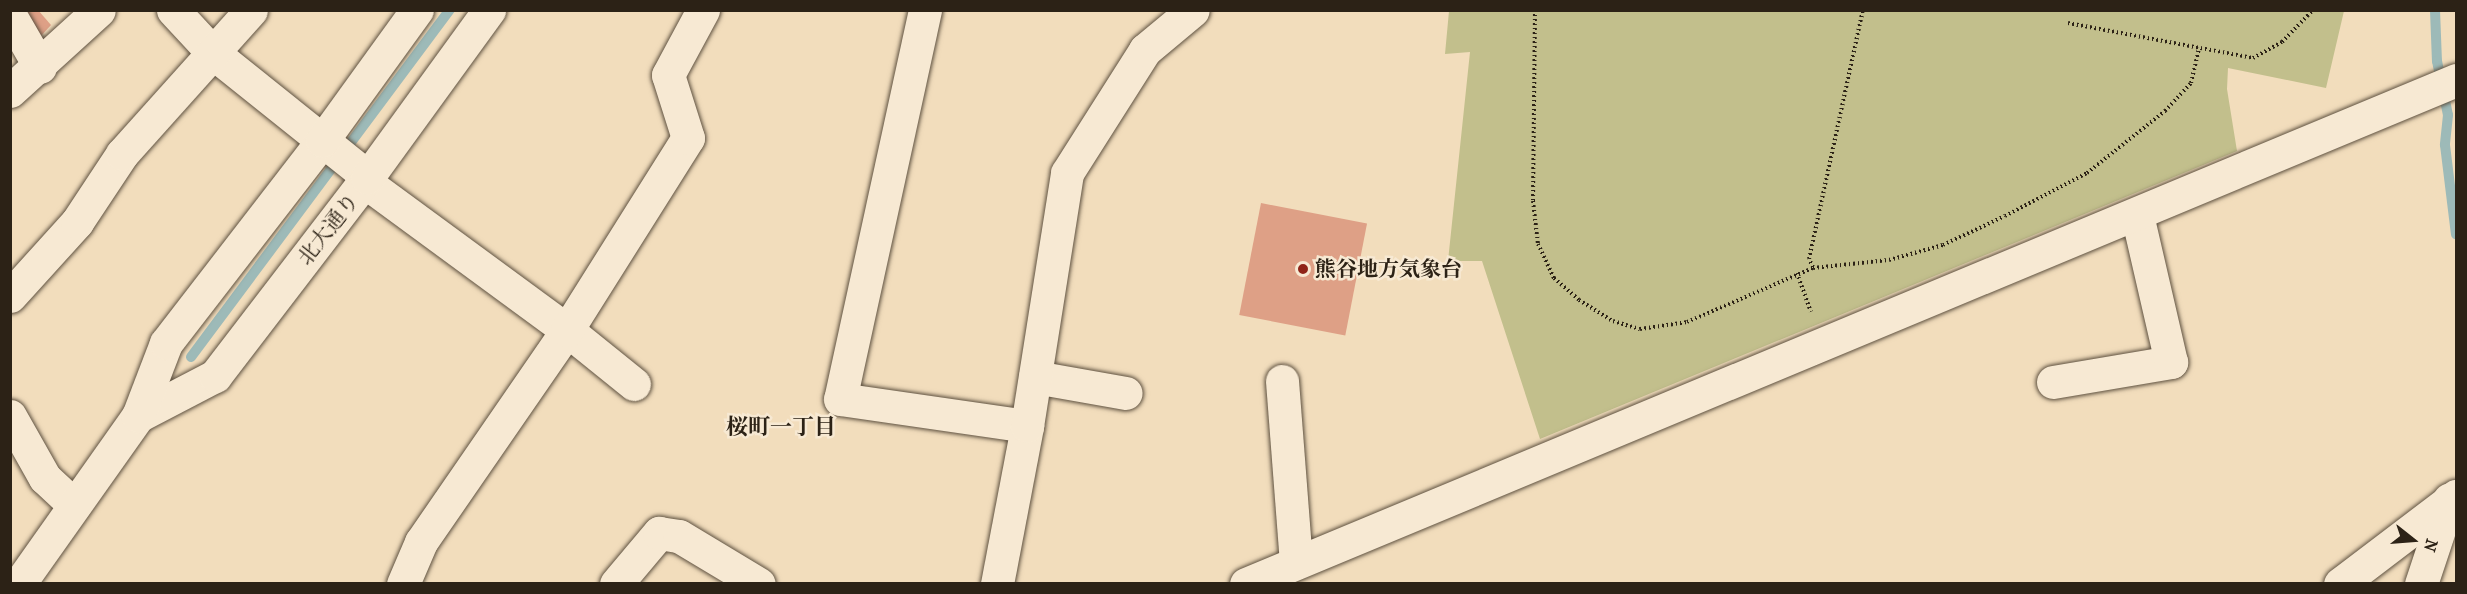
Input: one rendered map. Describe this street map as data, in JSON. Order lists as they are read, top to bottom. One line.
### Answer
{"streets":{"street":["北大通り"]},"districts":["桜町一丁目"],"places":["熊谷地方気象台"],"north":"right"}
